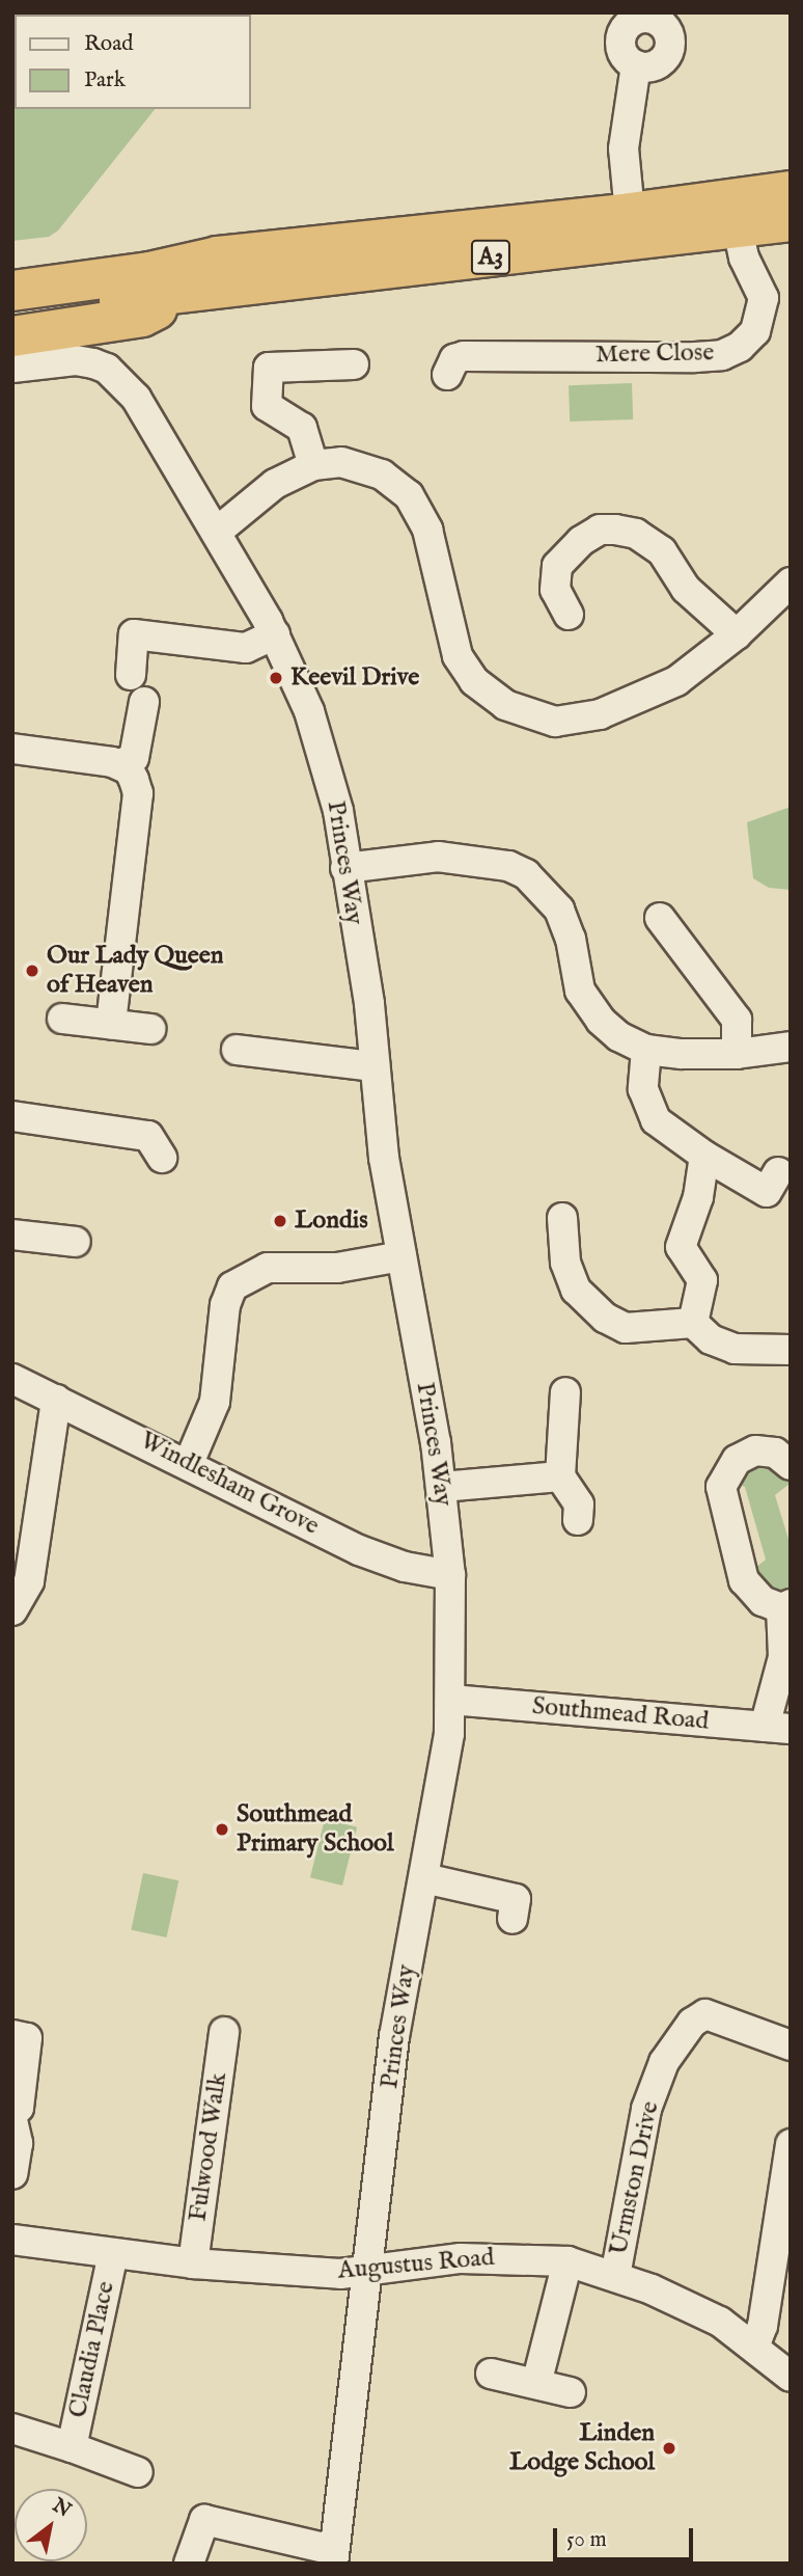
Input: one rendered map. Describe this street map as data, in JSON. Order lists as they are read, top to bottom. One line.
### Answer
{"streets":{"highway":["A3"],"street":["Mere Close","Princes Way","Windlesham Grove","Southmead Road","Fulwood Walk","Urmston Drive","Augustus Road","Claudia Place"]},"crossings":[["A3","Mere Close"],["Princes Way","Windlesham Grove"],["Princes Way","Southmead Road"],["Princes Way","Augustus Road"],["Fulwood Walk","Augustus Road"],["Urmston Drive","Augustus Road"],["Augustus Road","Claudia Place"]],"places":["Keevil Drive","Our Lady Queen of Heaven","Londis","Southmead Primary School","Linden Lodge School"],"legend":["Road","Park"],"scale_bar":"50 m","north":"top right"}
